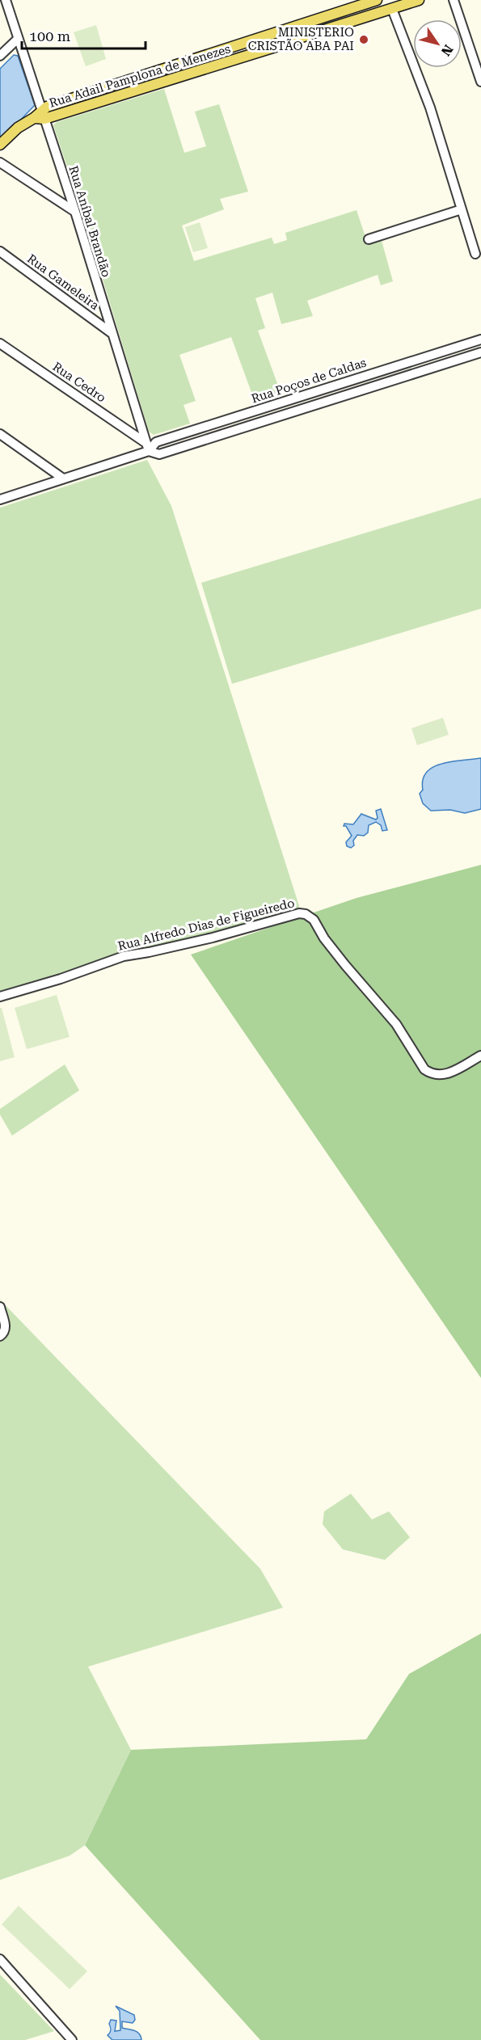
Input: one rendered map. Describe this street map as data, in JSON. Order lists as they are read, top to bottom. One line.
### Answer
{"streets":{"main road":["Rua Adail Pamplona de Menezes"],"street":["Rua Aníbal Brandão","Rua Gameleira","Rua Poços de Caldas","Rua Cedro","Rua Alfredo Dias de Figueiredo"]},"crossings":[["Rua Adail Pamplona de Menezes","Rua Aníbal Brandão"],["Rua Aníbal Brandão","Rua Gameleira"],["Rua Aníbal Brandão","Rua Poços de Caldas"],["Rua Aníbal Brandão","Rua Cedro"]],"places":["MINISTERIO CRISTÃO ABA PAI"],"scale_bar":"100 m","north":"bottom right"}
